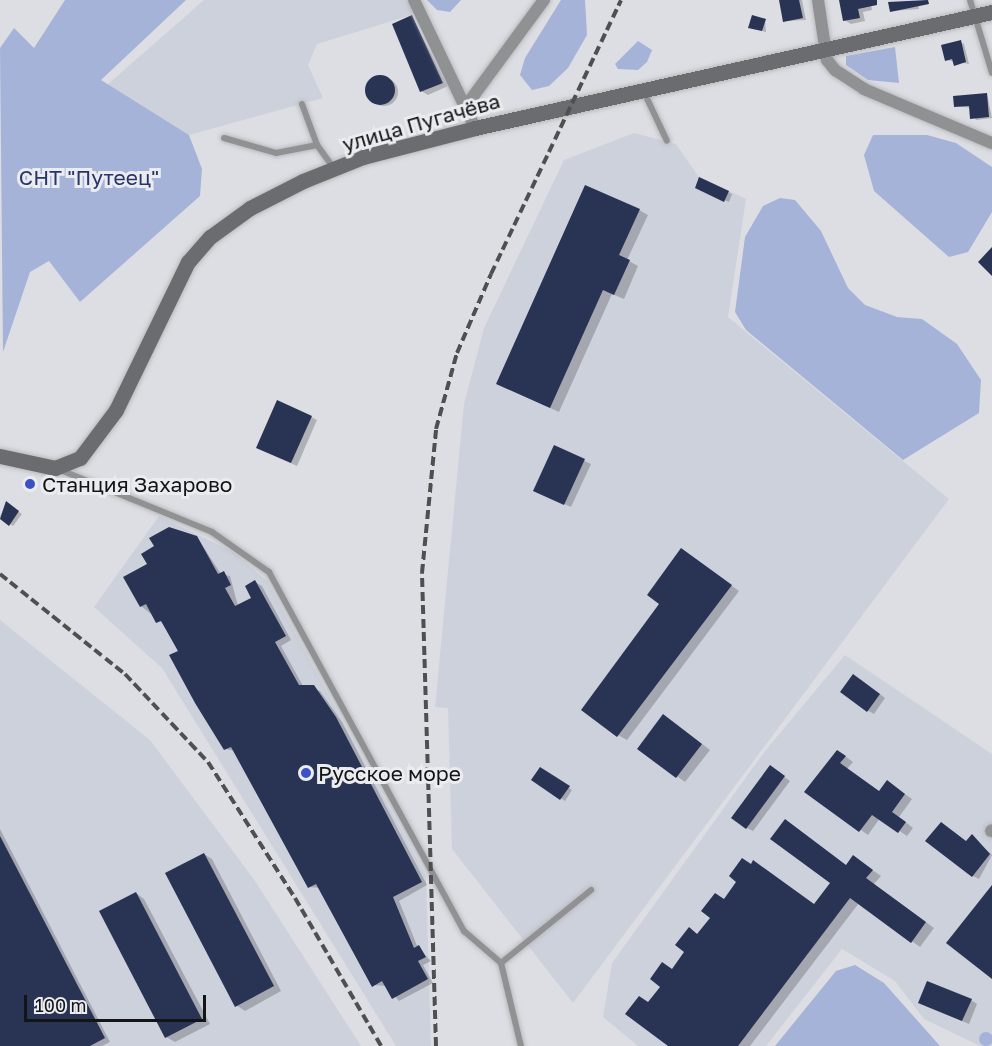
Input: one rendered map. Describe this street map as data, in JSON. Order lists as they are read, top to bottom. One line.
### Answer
{"streets":{"street":["улица Пугачёва"]},"parks":["СНТ \"Путеец\""],"places":["Станция Захарово","Русское море"],"scale_bar":"100 m"}
